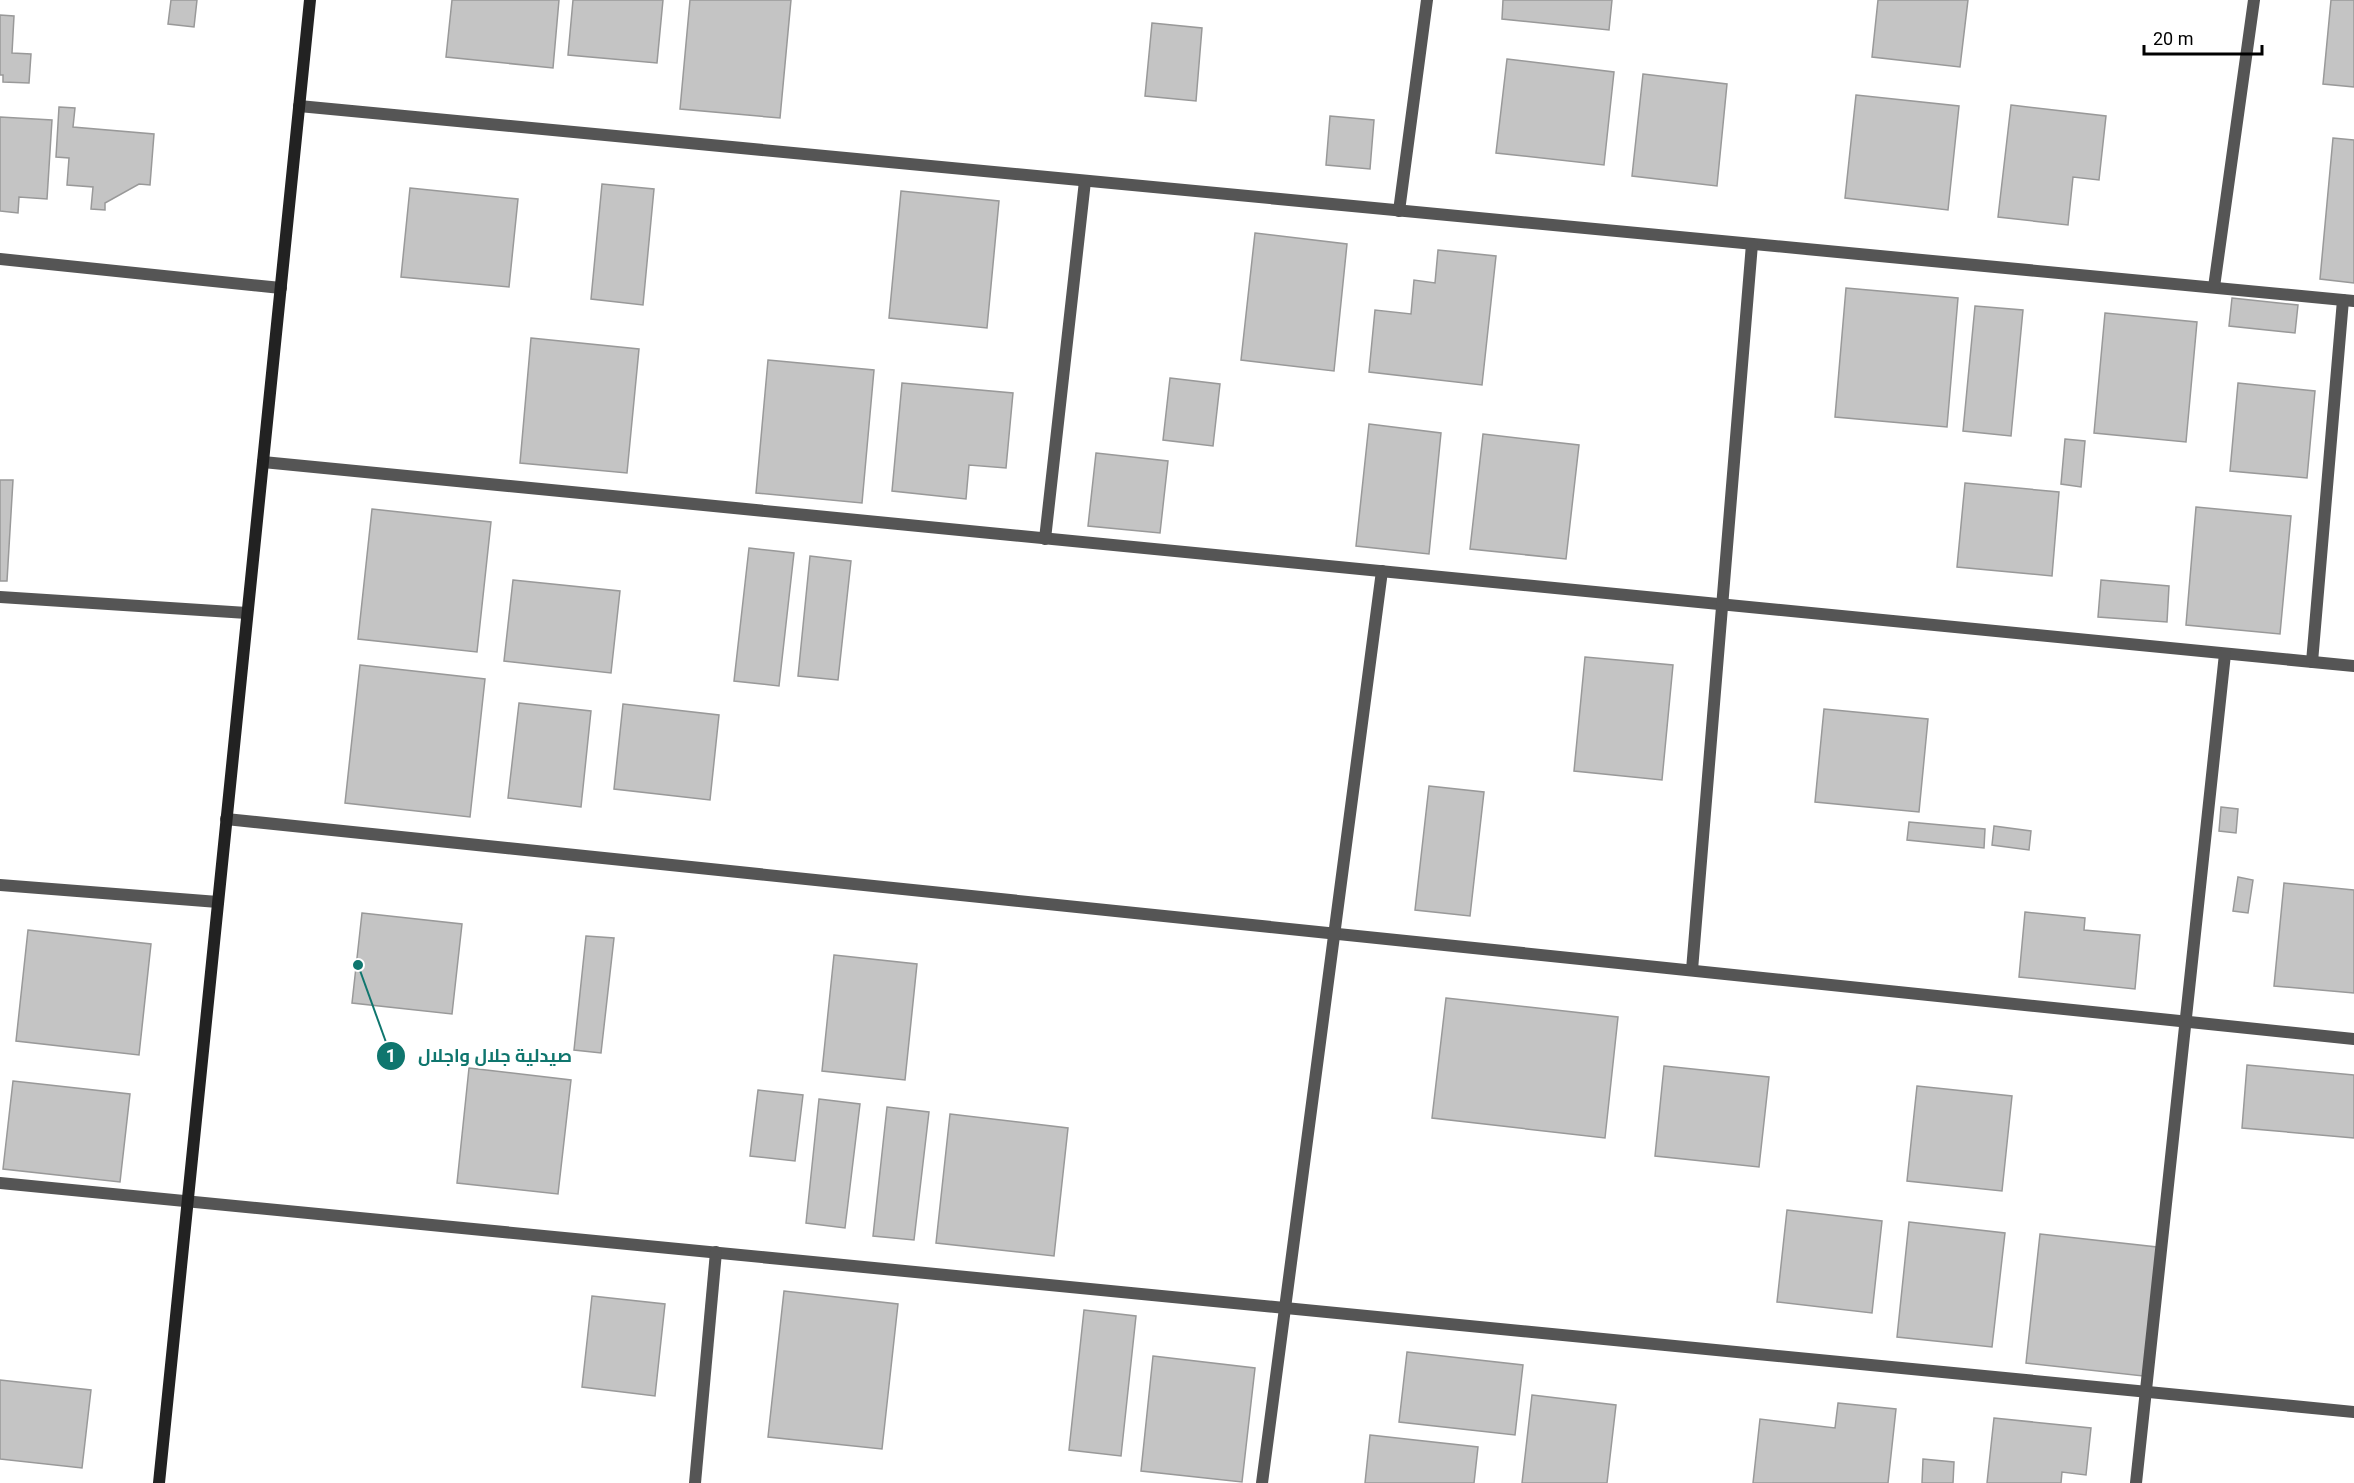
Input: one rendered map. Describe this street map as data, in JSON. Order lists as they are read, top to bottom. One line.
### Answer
{"places":["صيدلية جلال واجلال"],"scale_bar":"20 m"}
